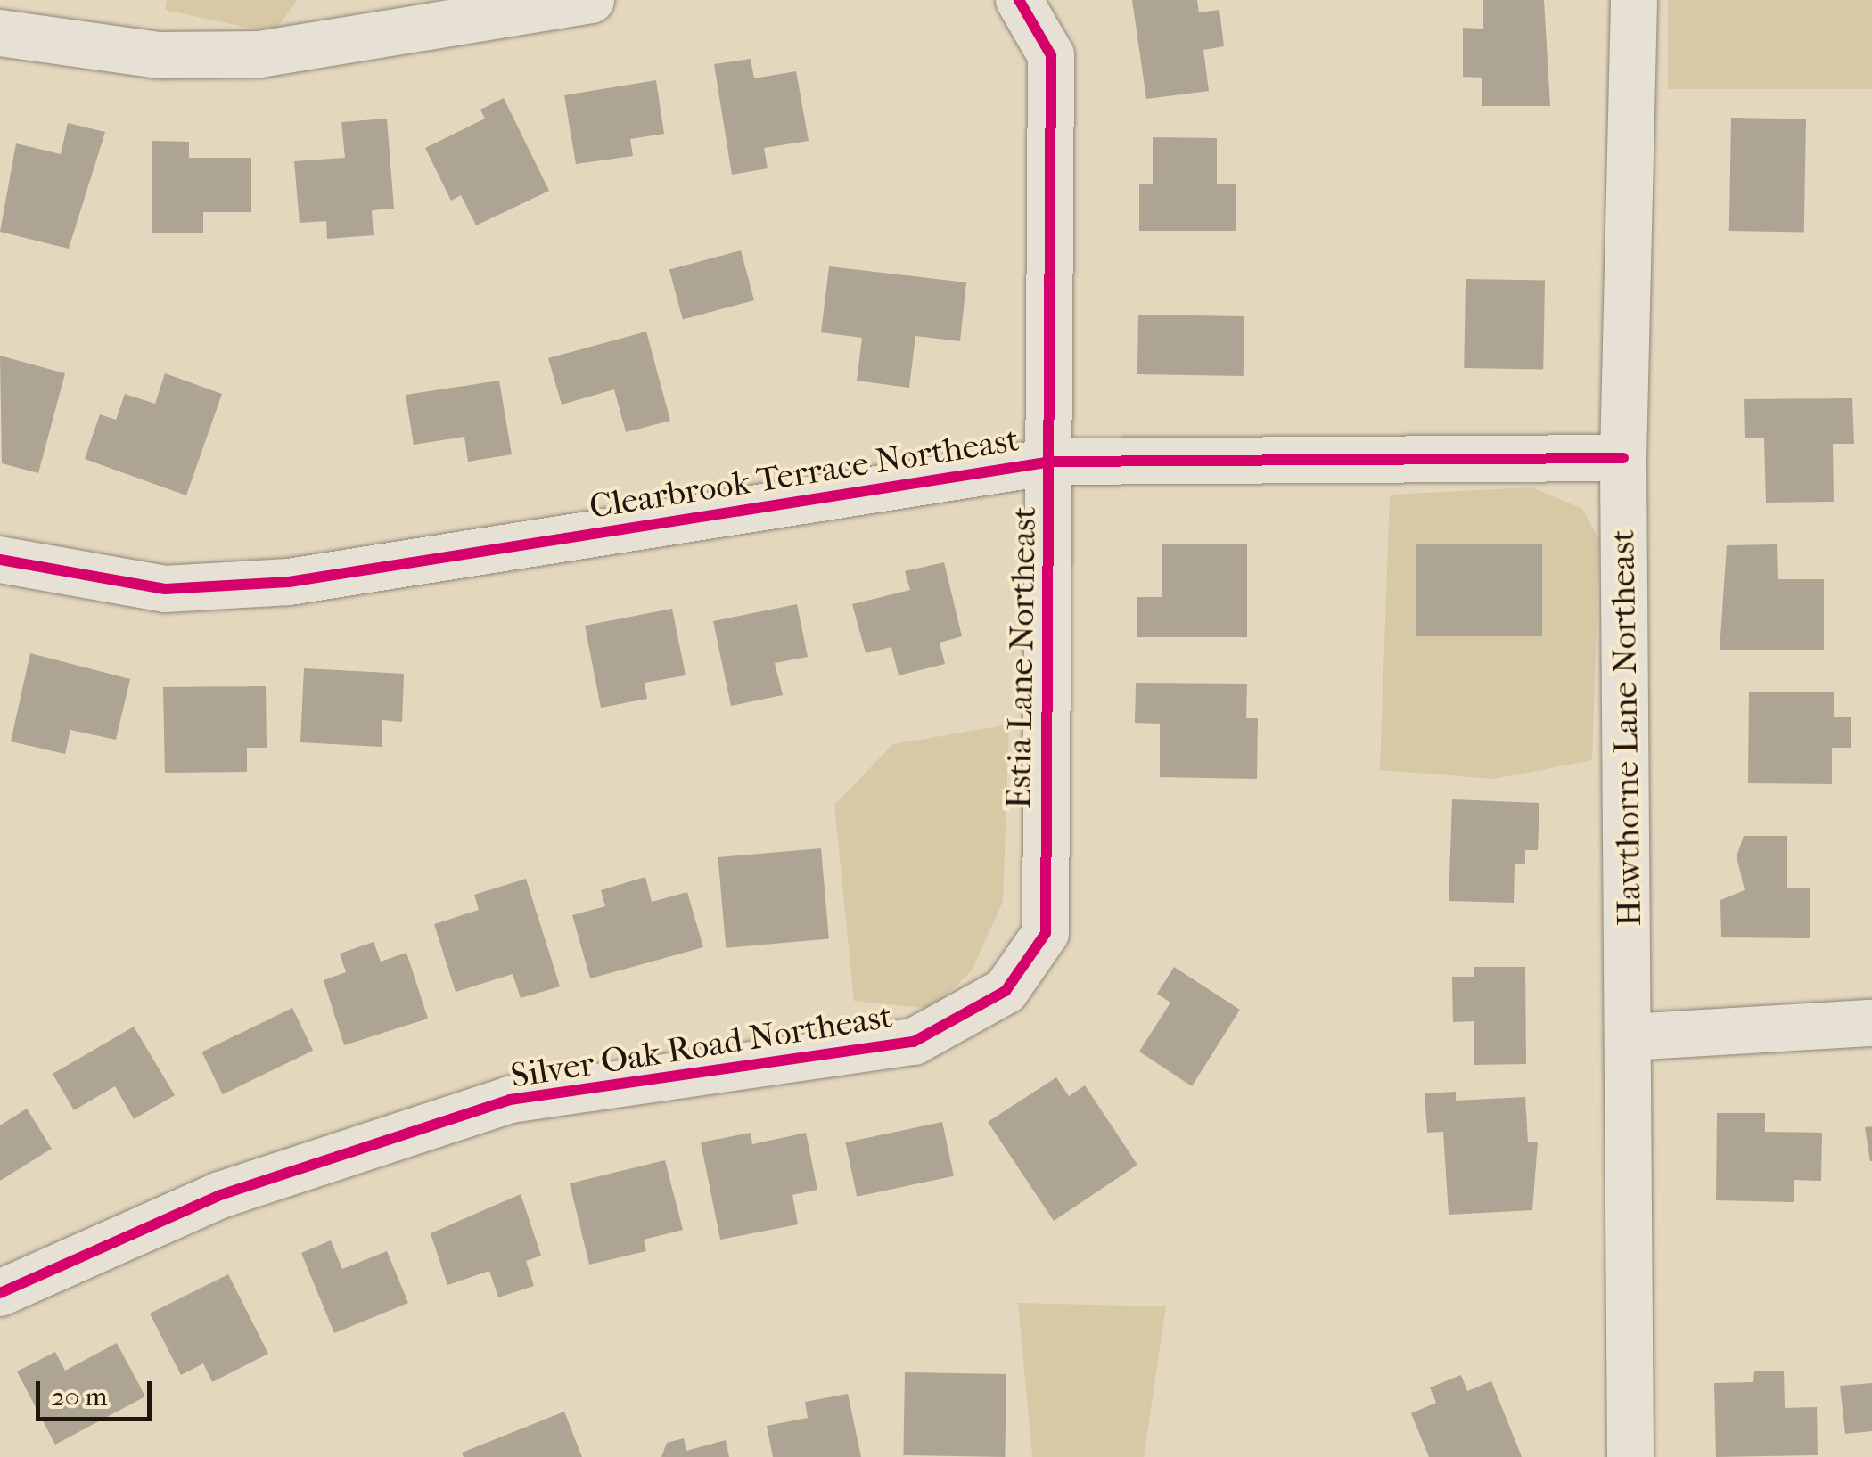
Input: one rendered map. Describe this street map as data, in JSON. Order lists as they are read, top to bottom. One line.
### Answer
{"streets":{"street":["Clearbrook Terrace Northeast","Estia Lane Northeast","Hawthorne Lane Northeast","Silver Oak Road Northeast"]},"crossings":[["Clearbrook Terrace Northeast","Estia Lane Northeast"],["Clearbrook Terrace Northeast","Hawthorne Lane Northeast"],["Estia Lane Northeast","Silver Oak Road Northeast"]],"scale_bar":"20 m"}
